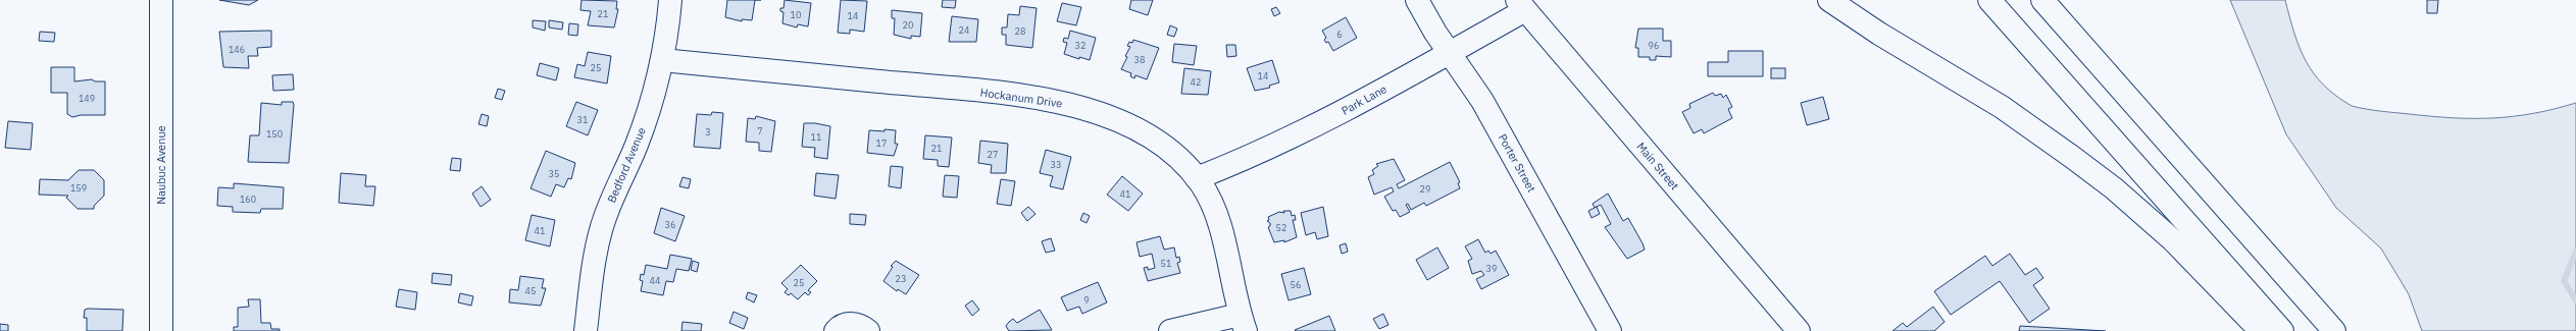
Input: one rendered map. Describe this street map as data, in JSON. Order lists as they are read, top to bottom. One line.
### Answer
{"streets":{"main road":["Hockanum Drive","Park Lane","Porter Street","Naubuc Avenue","Bedford Avenue","Main Street"]},"crossings":[["Hockanum Drive","Park Lane"],["Hockanum Drive","Bedford Avenue"],["Park Lane","Porter Street"],["Park Lane","Main Street"]],"house_numbers":["21","10","14","20","24","28","6","32","96","146","38","25","14","42","149","31","7","3","150","11","17","21","27","33","35","159","29","41","160","36","52","41","51","39","23","44","25","56","45","9"]}
